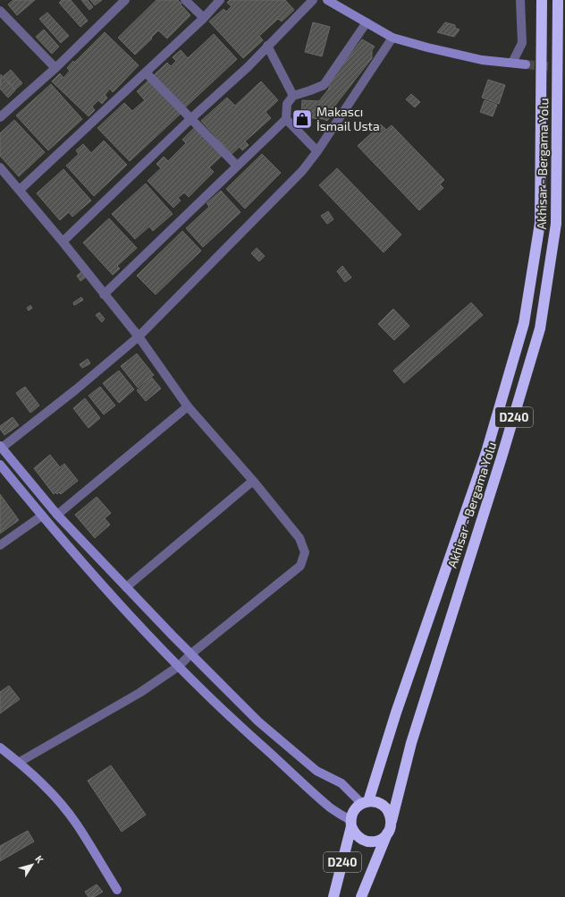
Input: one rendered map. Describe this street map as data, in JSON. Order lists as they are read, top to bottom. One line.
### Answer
{"streets":{"highway":["Akhisar - Bergama Yolu","D240"]},"places":{"shop":["Makascı İsmail Usta"]},"north":"top right"}
